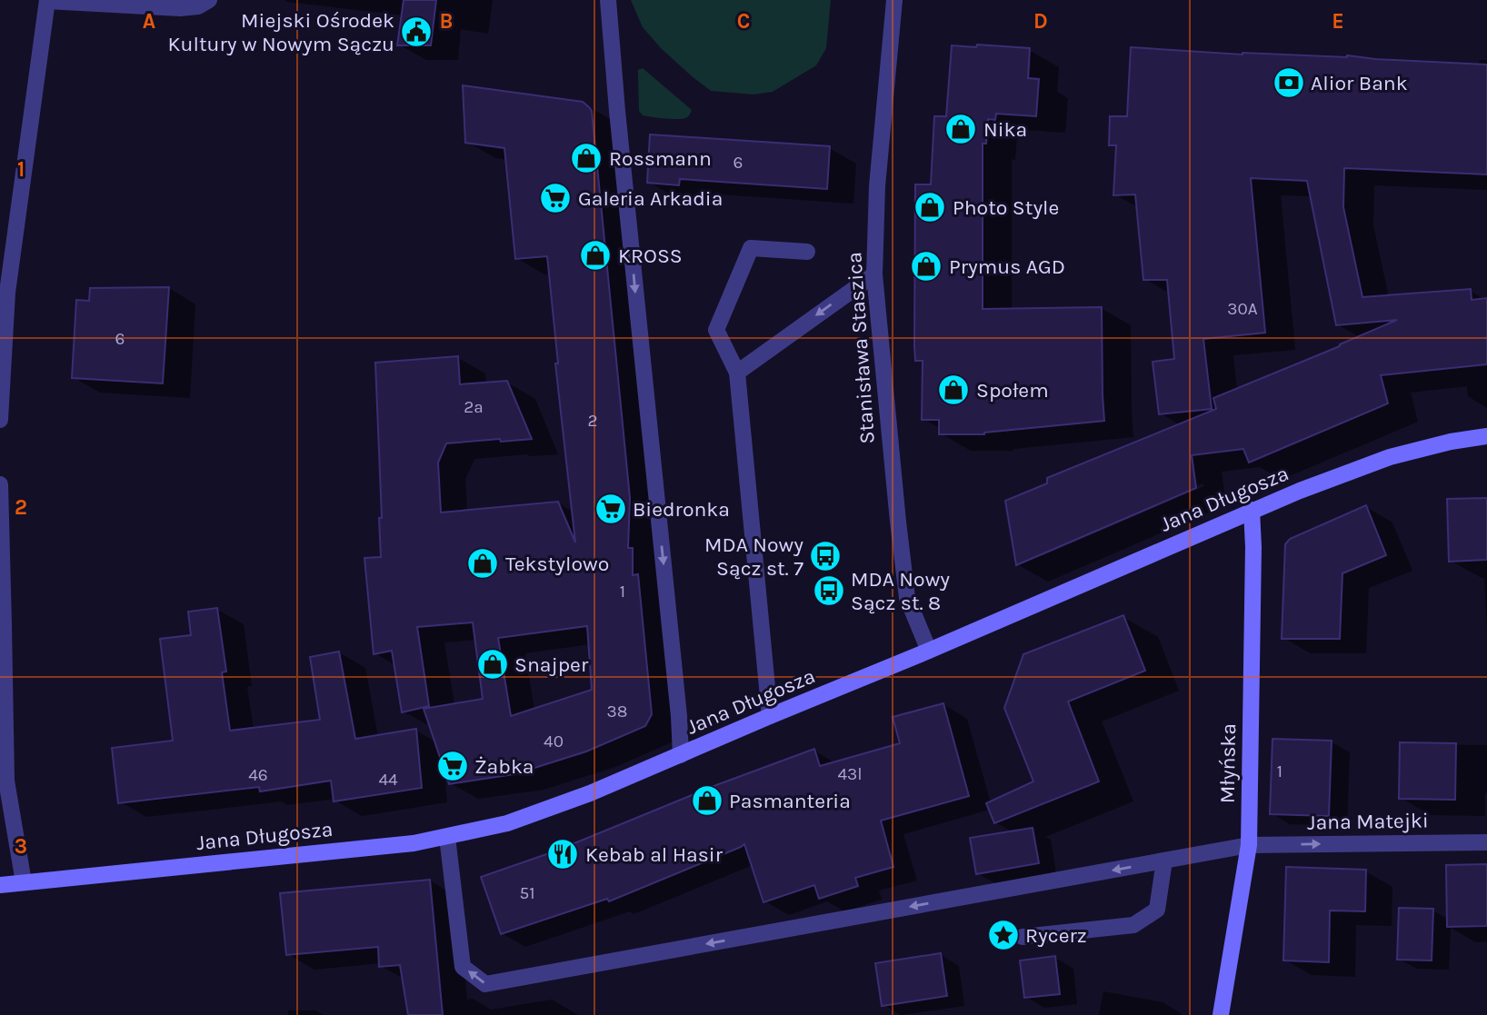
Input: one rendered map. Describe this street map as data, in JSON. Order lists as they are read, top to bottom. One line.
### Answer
{"streets":{"street":["Stanisława Staszica","Jana Długosza","Młyńska","Jana Matejki"]},"crossings":[["Stanisława Staszica","Jana Długosza"],["Jana Długosza","Młyńska"],["Jana Długosza","Jana Matejki"],["Młyńska","Jana Matejki"]],"places":{"public building":["Miejski Ośrodek Kultury w Nowym Sączu"],"bank":["Alior Bank"],"shop":["Nika","Rossmann","Photo Style","KROSS","Prymus AGD","Społem","Tekstylowo","Snajper","Pasmanteria"],"supermarket":["Galeria Arkadia","Biedronka","Żabka"],"bus stop":["MDA Nowy Sącz st. 7","MDA Nowy Sącz st. 8"],"restaurant":["Kebab al Hasir"],"place":["Rycerz"]},"house_numbers":["6","30A","6","2a","2","1","38","40","1","43l","46","44","51"],"grid":{"columns":["A","B","C","D","E"],"rows":["1","2","3"]}}
